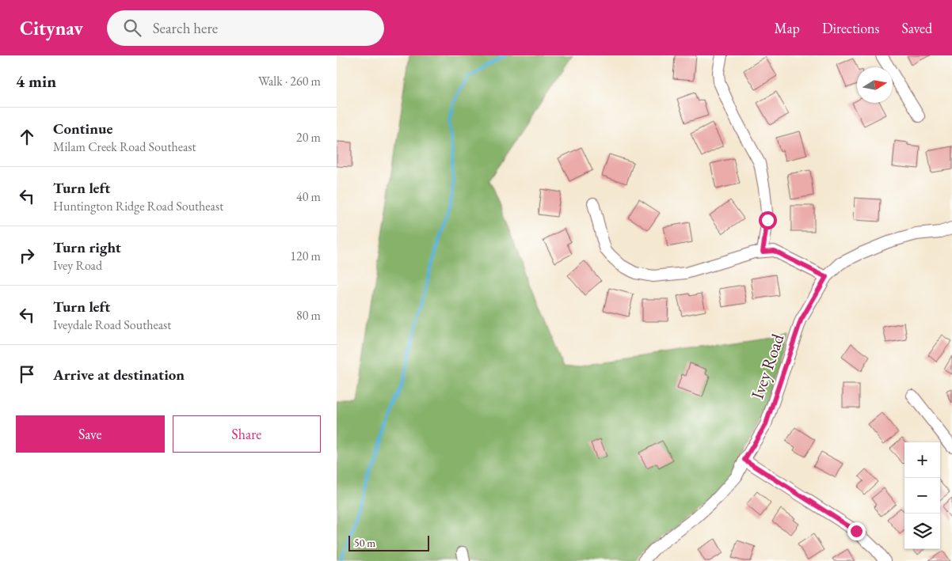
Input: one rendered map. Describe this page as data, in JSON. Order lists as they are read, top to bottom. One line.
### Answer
{"streets":{"street":["Ivey Road"]},"scale_bar":"50 m","north":"right","page":{"header":"Citynav","search":"Search here","nav":["Map","Directions","Saved"],"heading":["4 min","Walk · 260 m"],"list":[["Continue","Milam Creek Road Southeast","20 m"],["Turn left","Huntington Ridge Road Southeast","40 m"],["Turn right","Ivey Road","120 m"],["Turn left","Iveydale Road Southeast","80 m"],"Arrive at destination"],"buttons":["Save","Share"],"map_buttons":["+","−"],"scale":"50 m"}}
